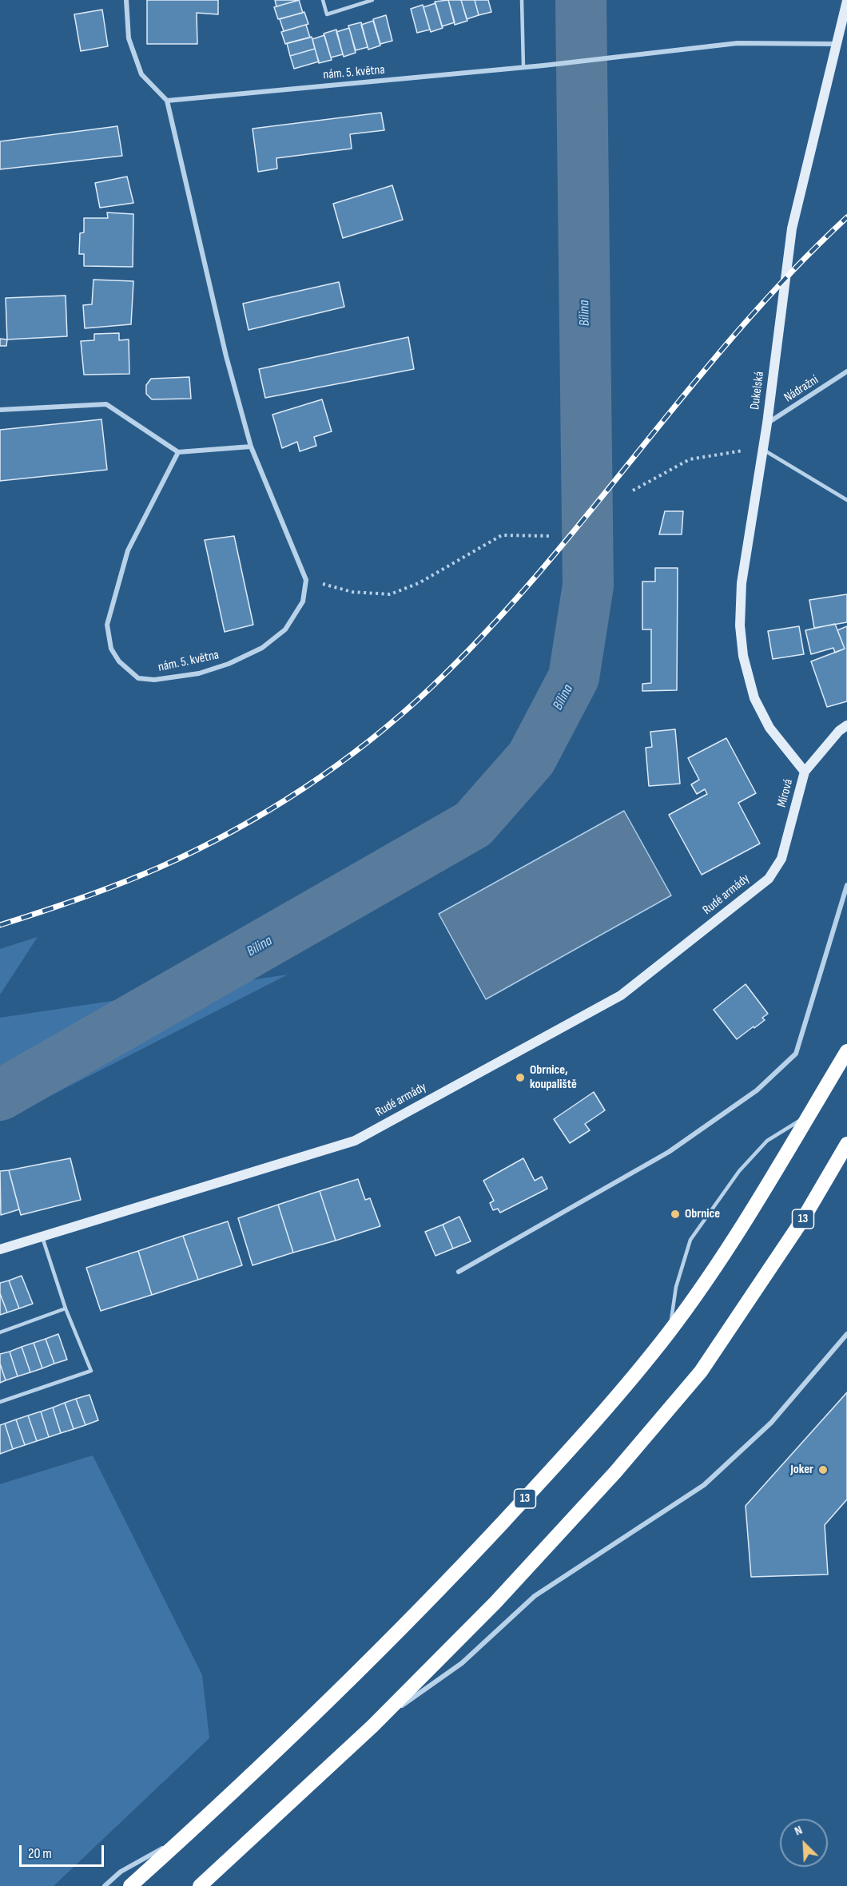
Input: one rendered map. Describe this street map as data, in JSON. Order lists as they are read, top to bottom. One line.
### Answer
{"streets":{"highway":["13"],"street":["nám. 5. května","Nádražní","Dukelská","Mírová","Rudé armády"]},"crossings":[["nám. 5. května","Dukelská"],["Nádražní","Dukelská"],["Dukelská","Mírová"],["Mírová","Rudé armády"]],"water":["Bílina"],"places":["Obrnice, koupaliště","Obrnice","Joker"],"scale_bar":"20 m","north":"top left"}
